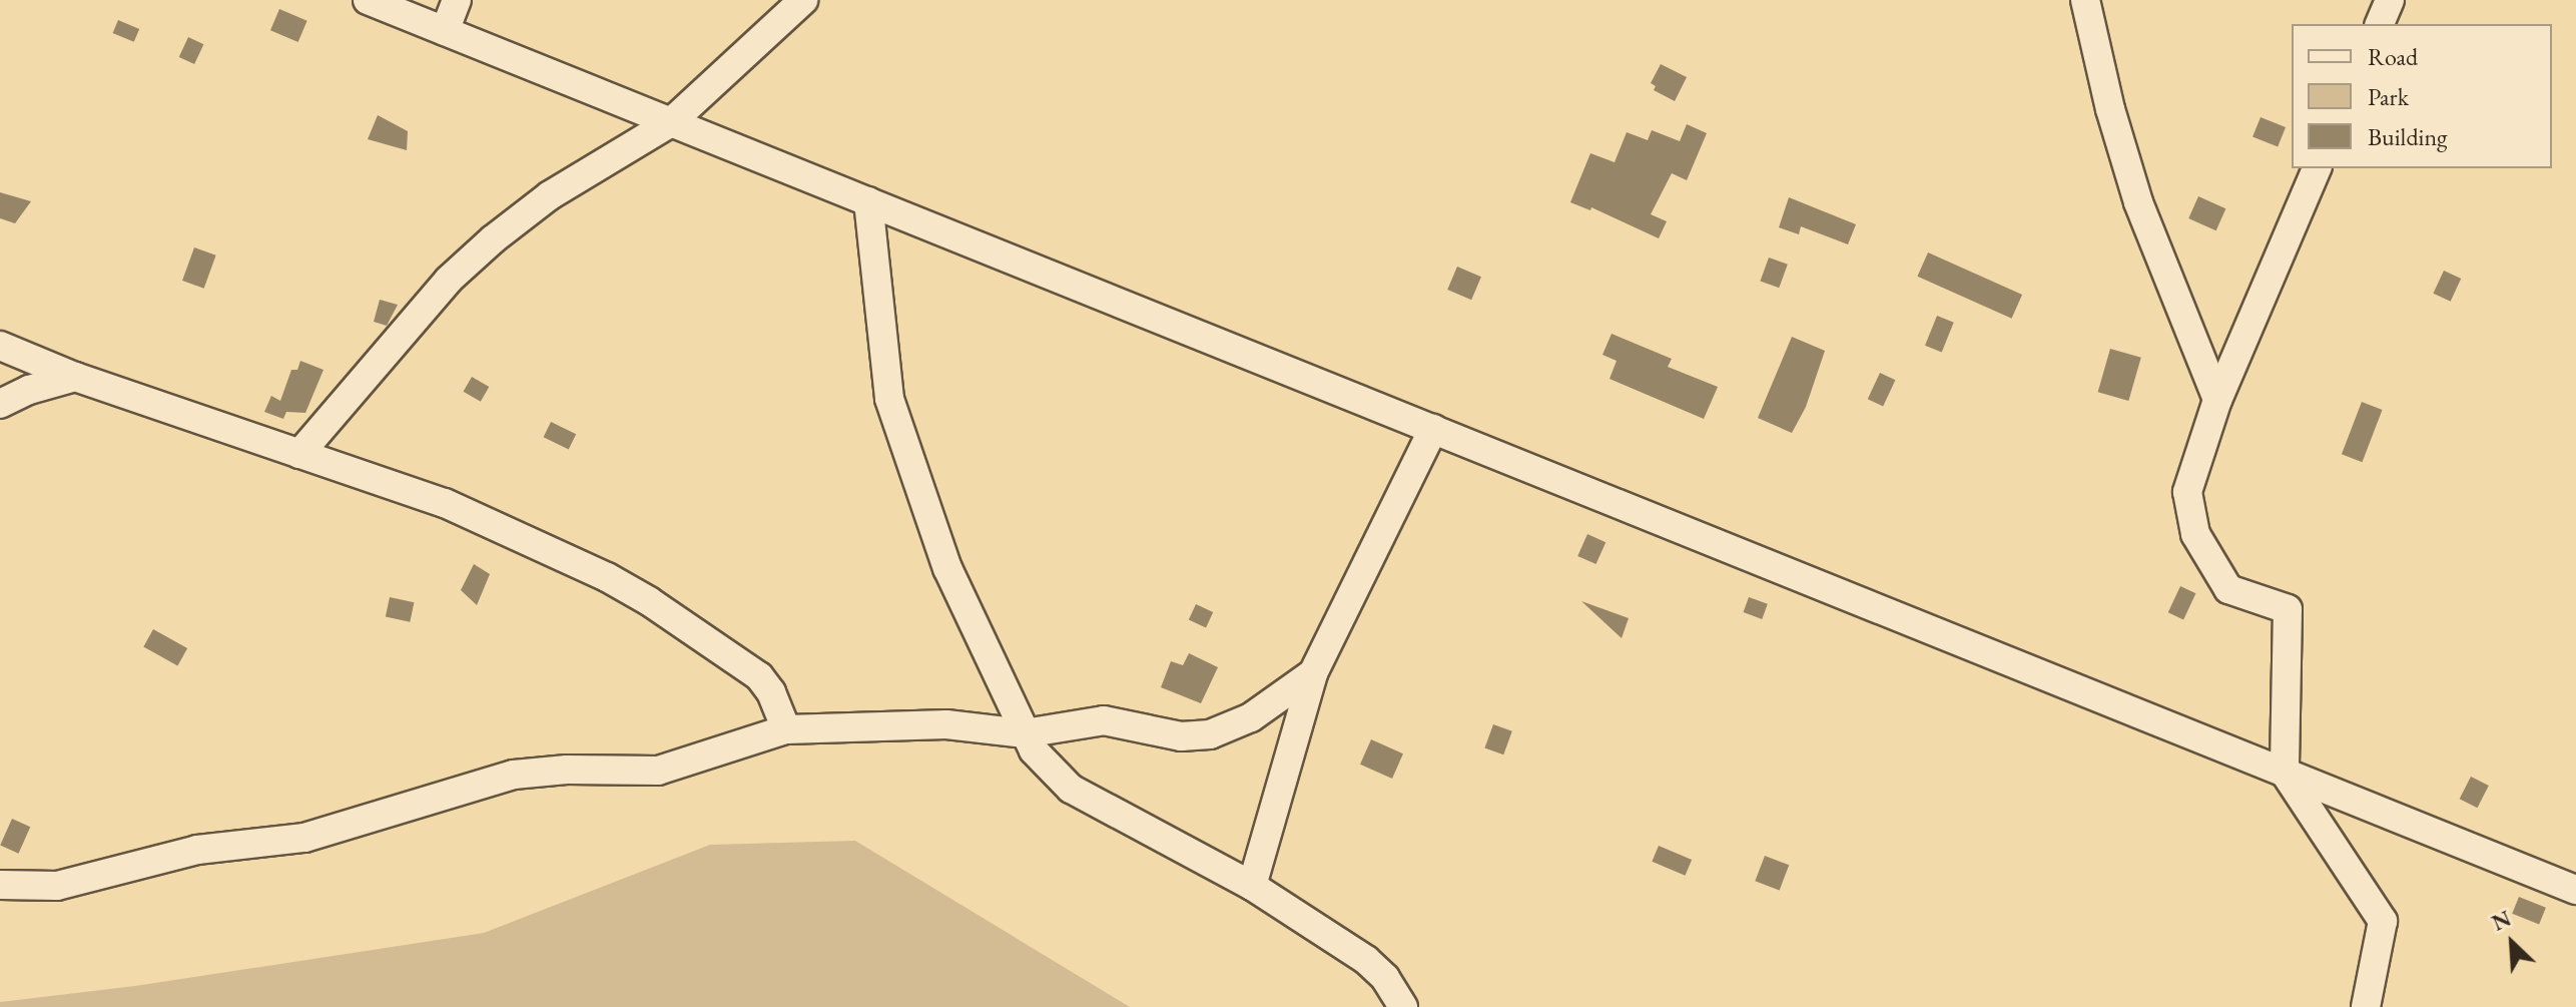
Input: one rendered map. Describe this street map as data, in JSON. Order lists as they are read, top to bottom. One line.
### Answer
{"legend":["Road","Park","Building"],"north":"top left"}
